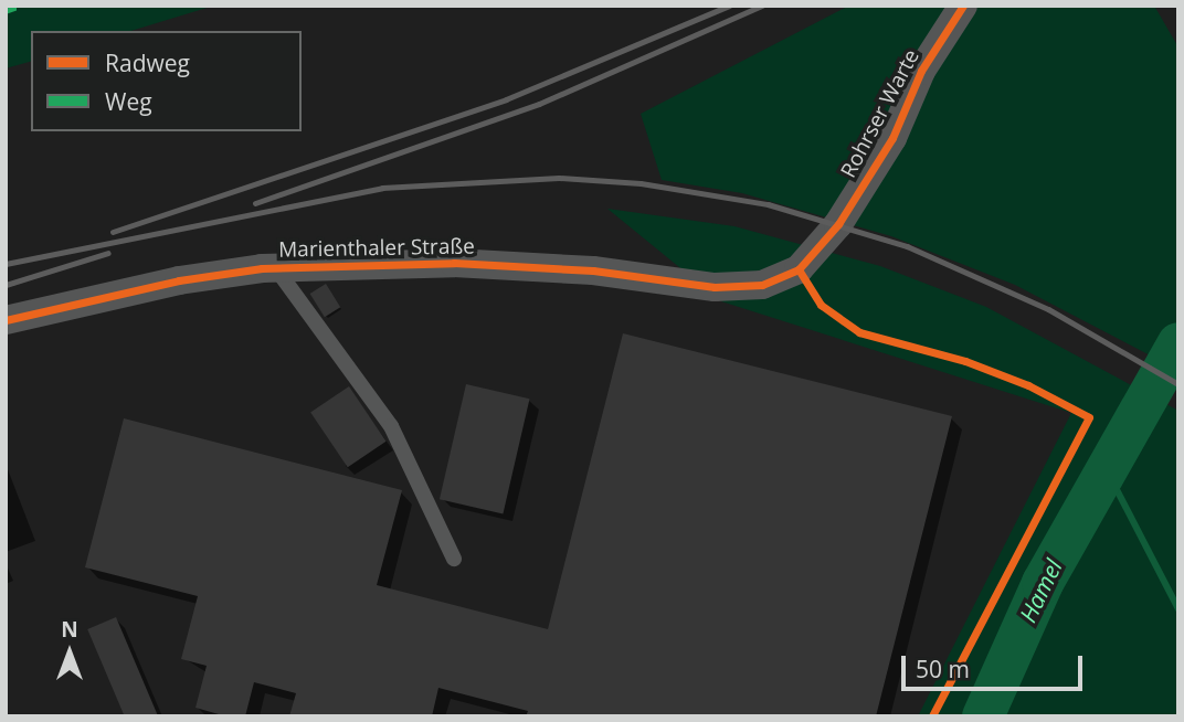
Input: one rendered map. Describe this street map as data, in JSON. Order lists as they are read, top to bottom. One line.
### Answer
{"streets":{"street":["Rohrser Warte","Marienthaler Straße"]},"crossings":[["Rohrser Warte","Marienthaler Straße"]],"water":["Hamel"],"legend":["Radweg","Weg"],"scale_bar":"50 m","north":"top"}
